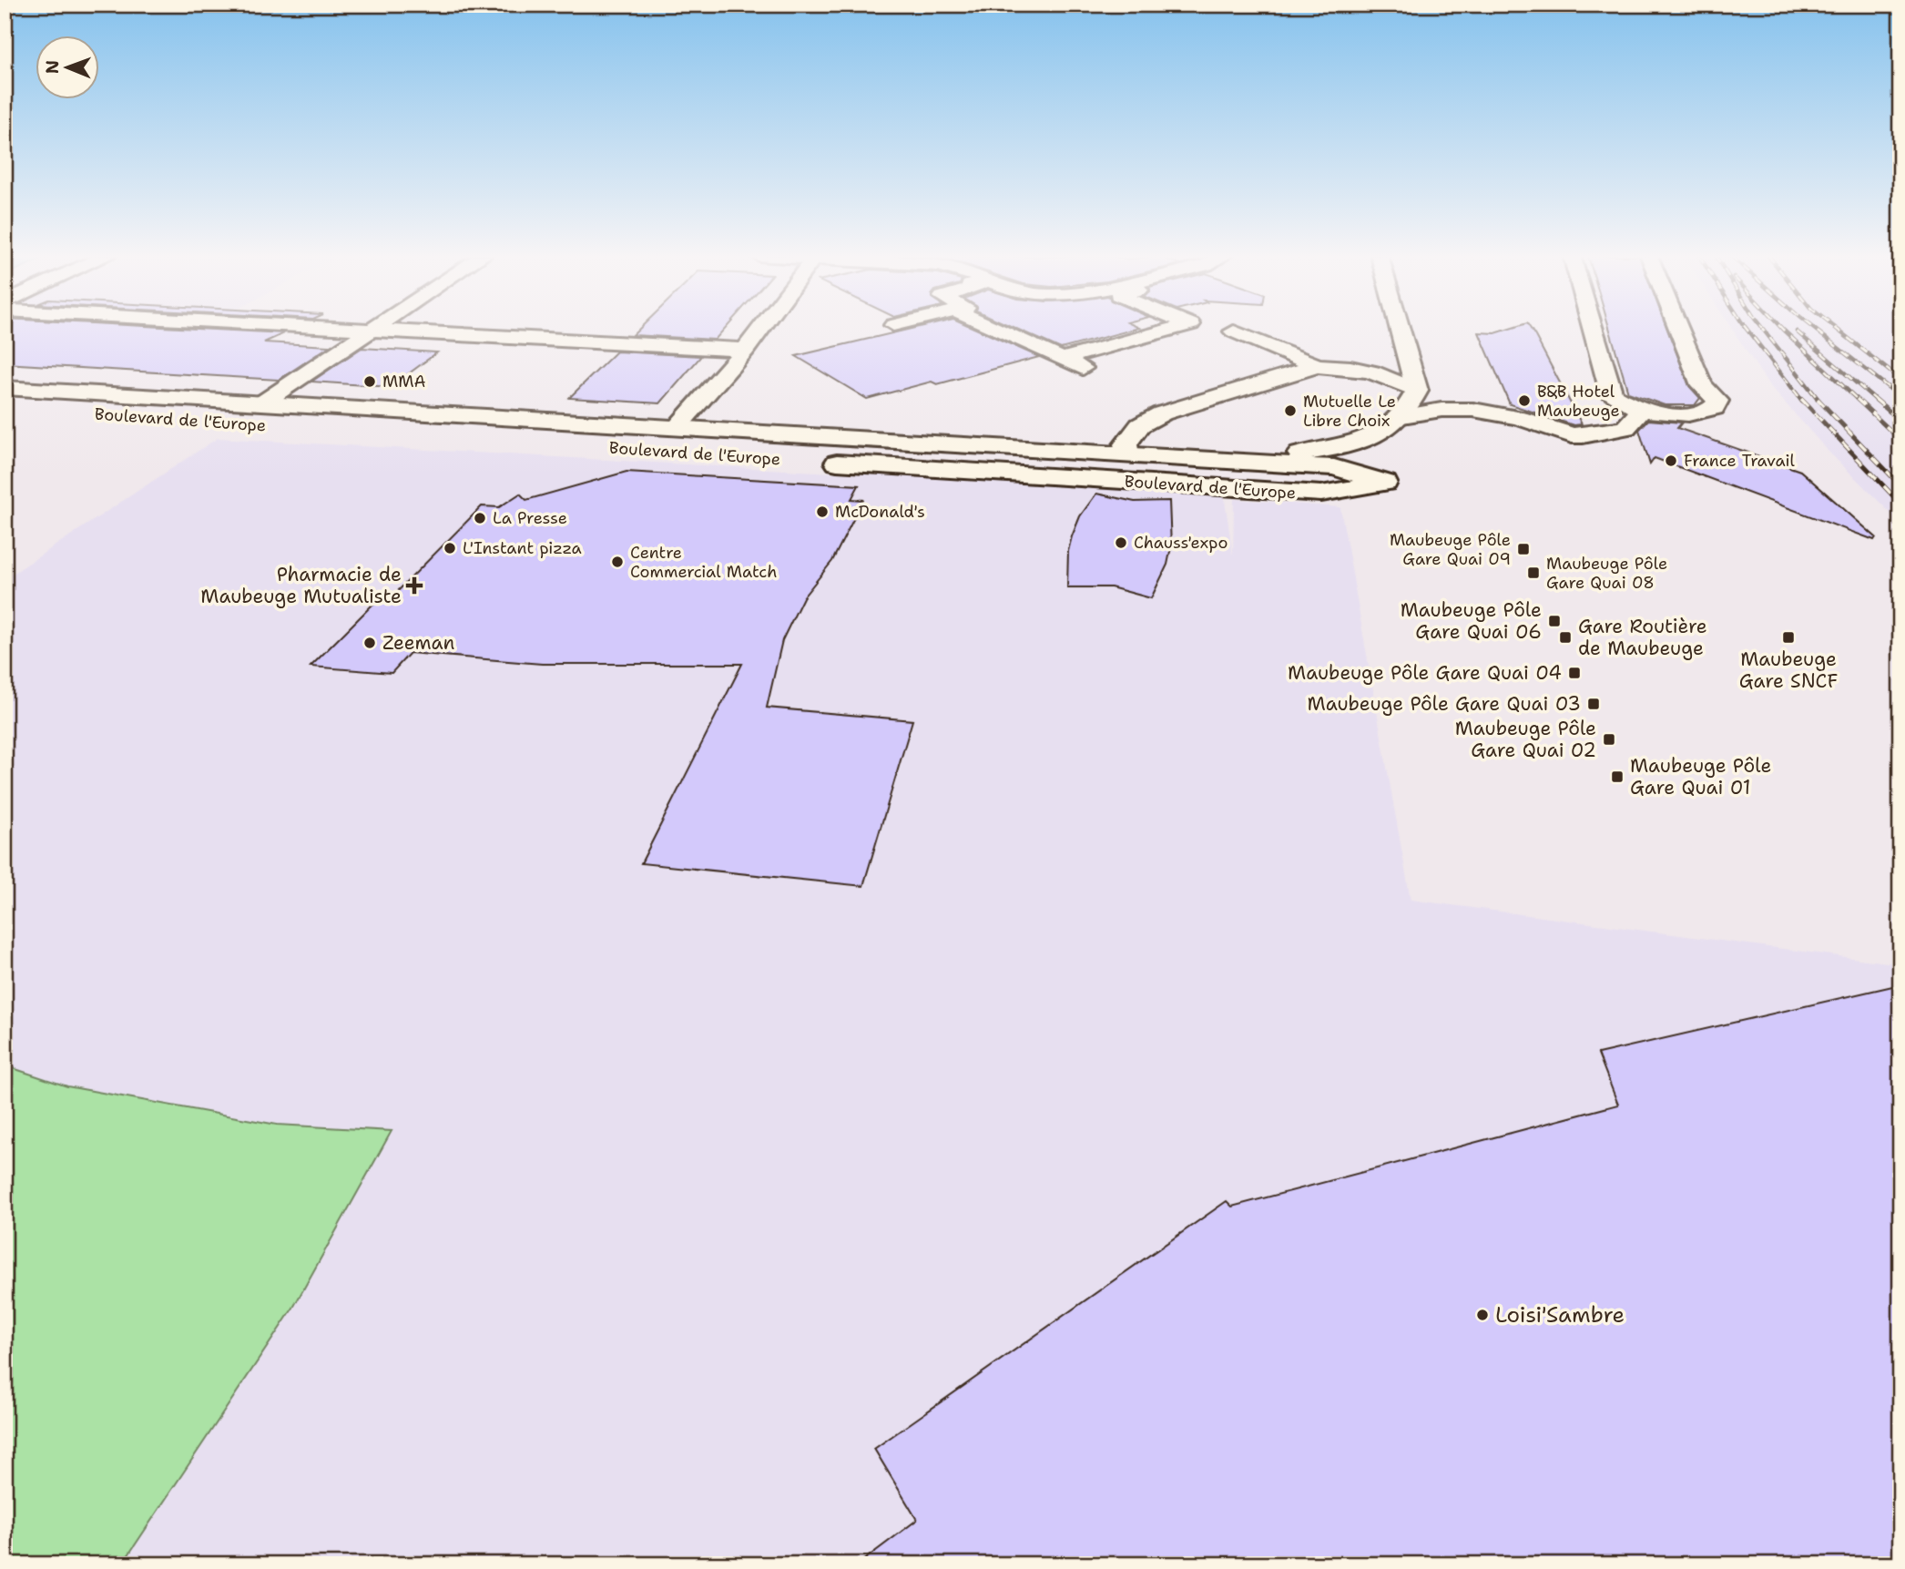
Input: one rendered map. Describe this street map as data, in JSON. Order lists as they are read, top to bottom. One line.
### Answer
{"streets":{"street":["Boulevard de l'Europe"]},"places":{"other":["MMA","B&B Hotel Maubeuge","Mutuelle Le Libre Choix","France Travail","McDonald's","La Presse","Chauss'expo","L'Instant pizza","Centre Commercial Match","Zeeman","Loisi'Sambre"],"transit":["Maubeuge Pôle Gare Quai 09","Maubeuge Pôle Gare Quai 08","Maubeuge Pôle Gare Quai 06","Gare Routière de Maubeuge","Maubeuge Gare SNCF","Maubeuge Pôle Gare Quai 04","Maubeuge Pôle Gare Quai 03","Maubeuge Pôle Gare Quai 02","Maubeuge Pôle Gare Quai 01"],"health":["Pharmacie de Maubeuge Mutualiste"]},"north":"left"}
